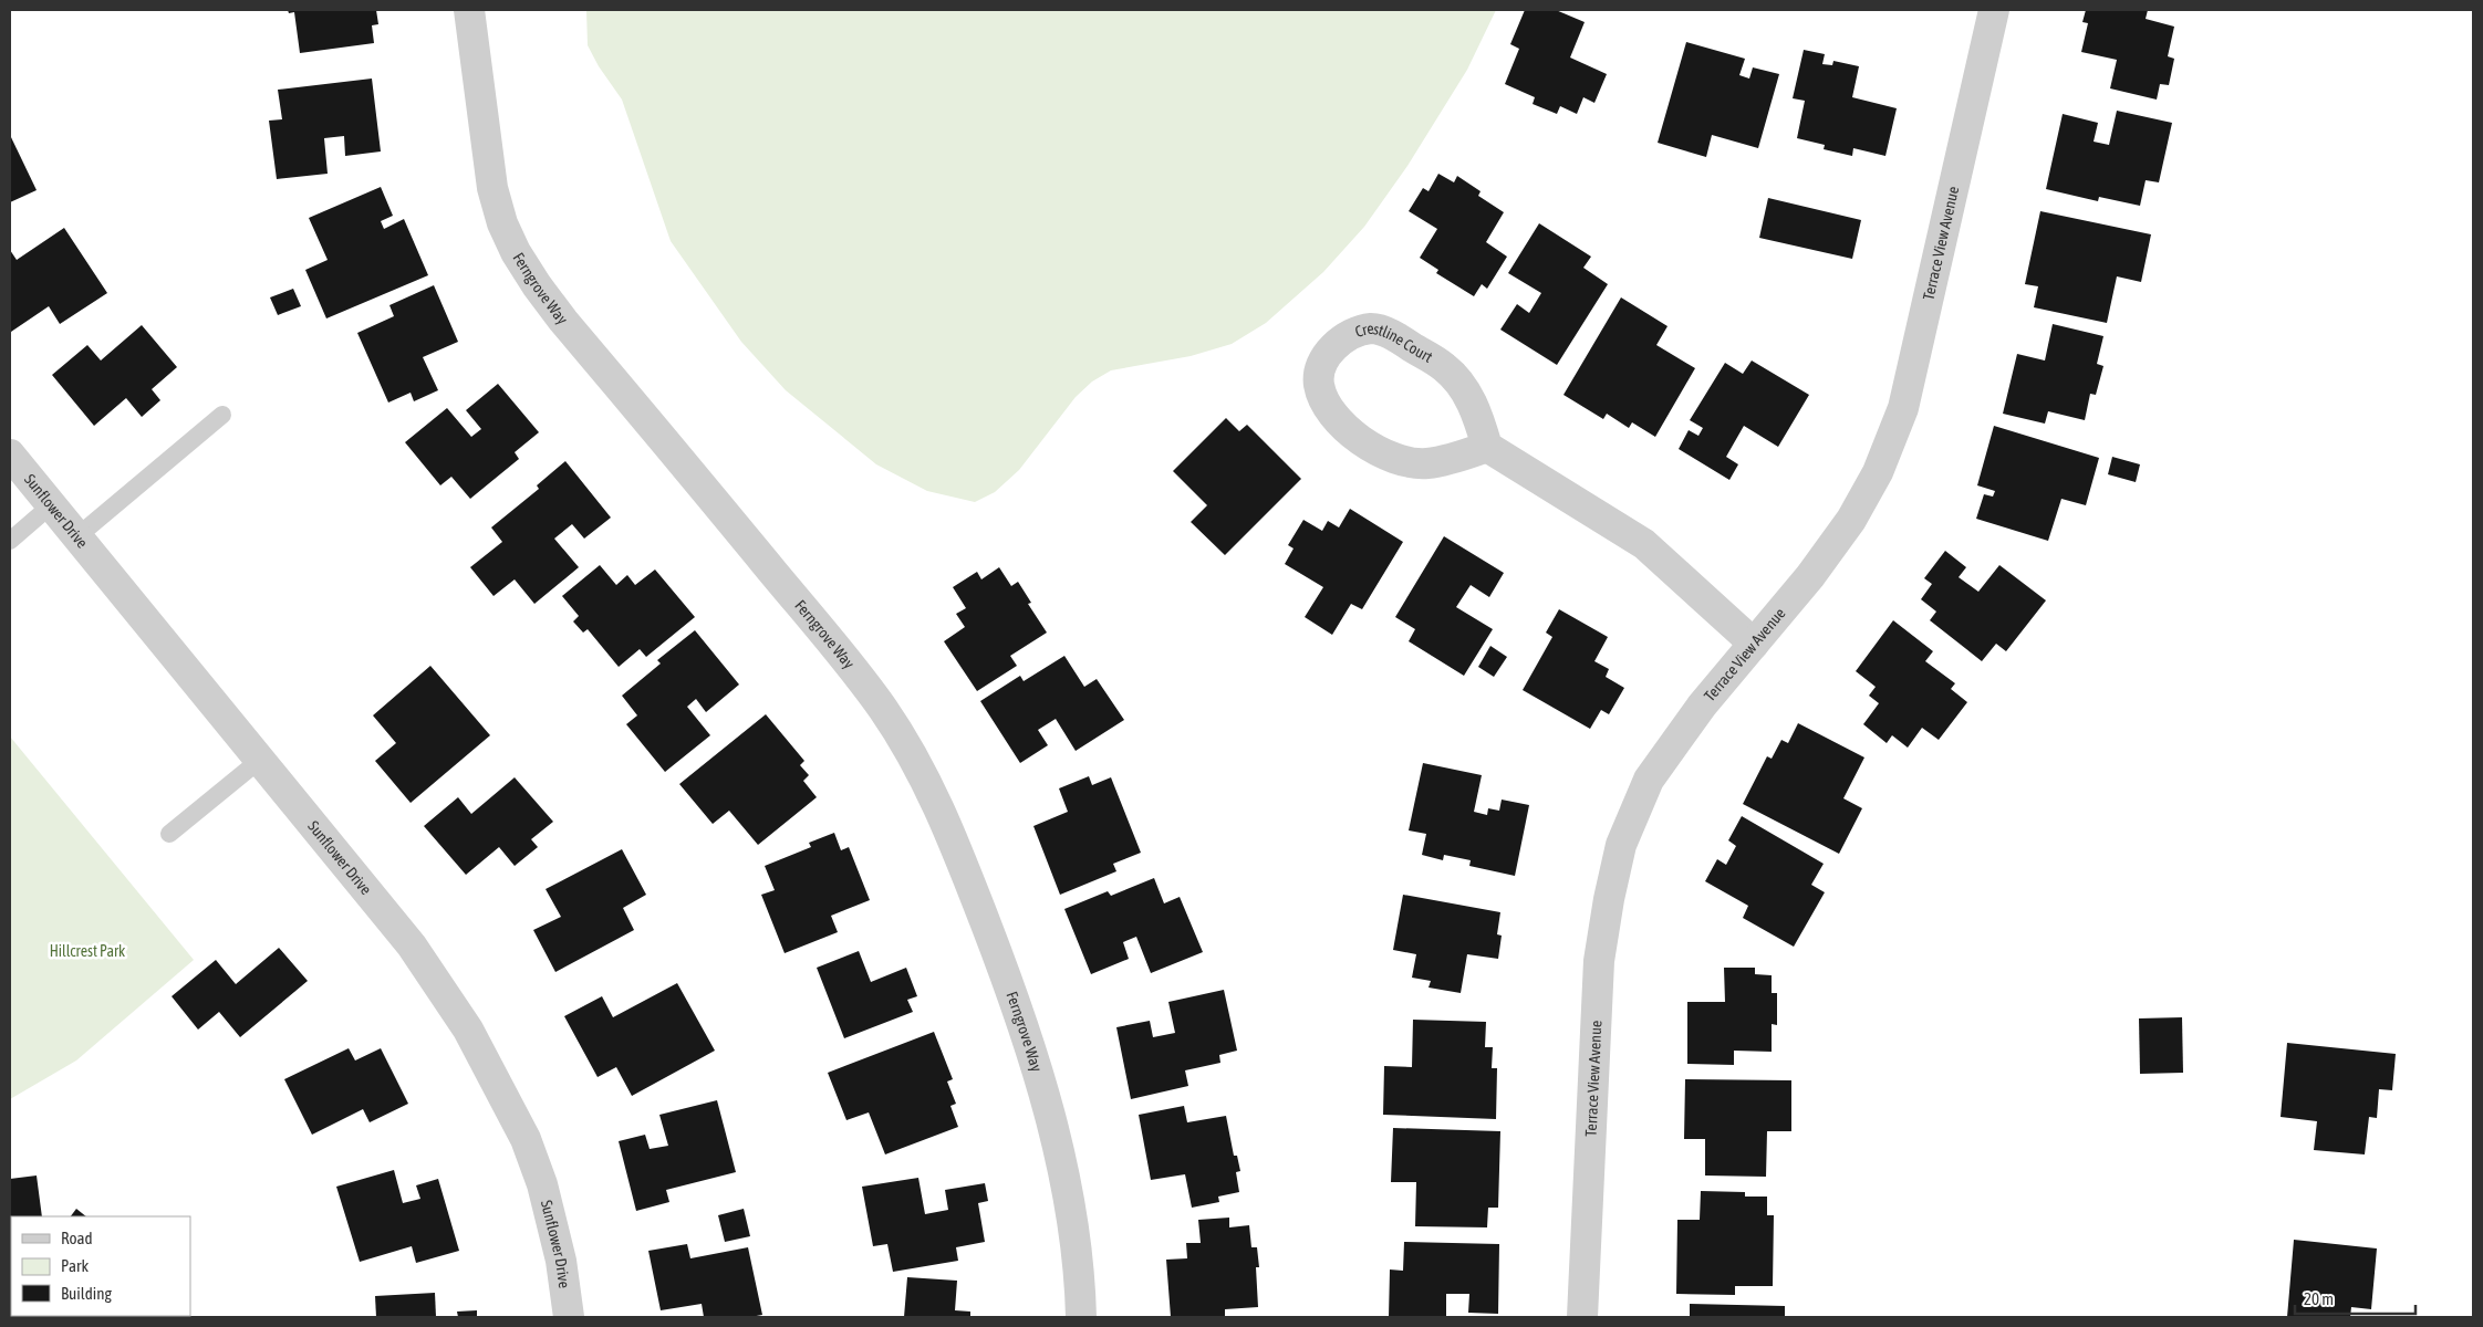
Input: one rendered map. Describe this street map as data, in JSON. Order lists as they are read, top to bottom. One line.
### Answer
{"streets":{"street":["Terrace View Avenue","Ferngrove Way","Crestline Court","Sunflower Drive"]},"parks":["Hillcrest Park"],"legend":["Road","Park","Building"],"scale_bar":"20 m"}
